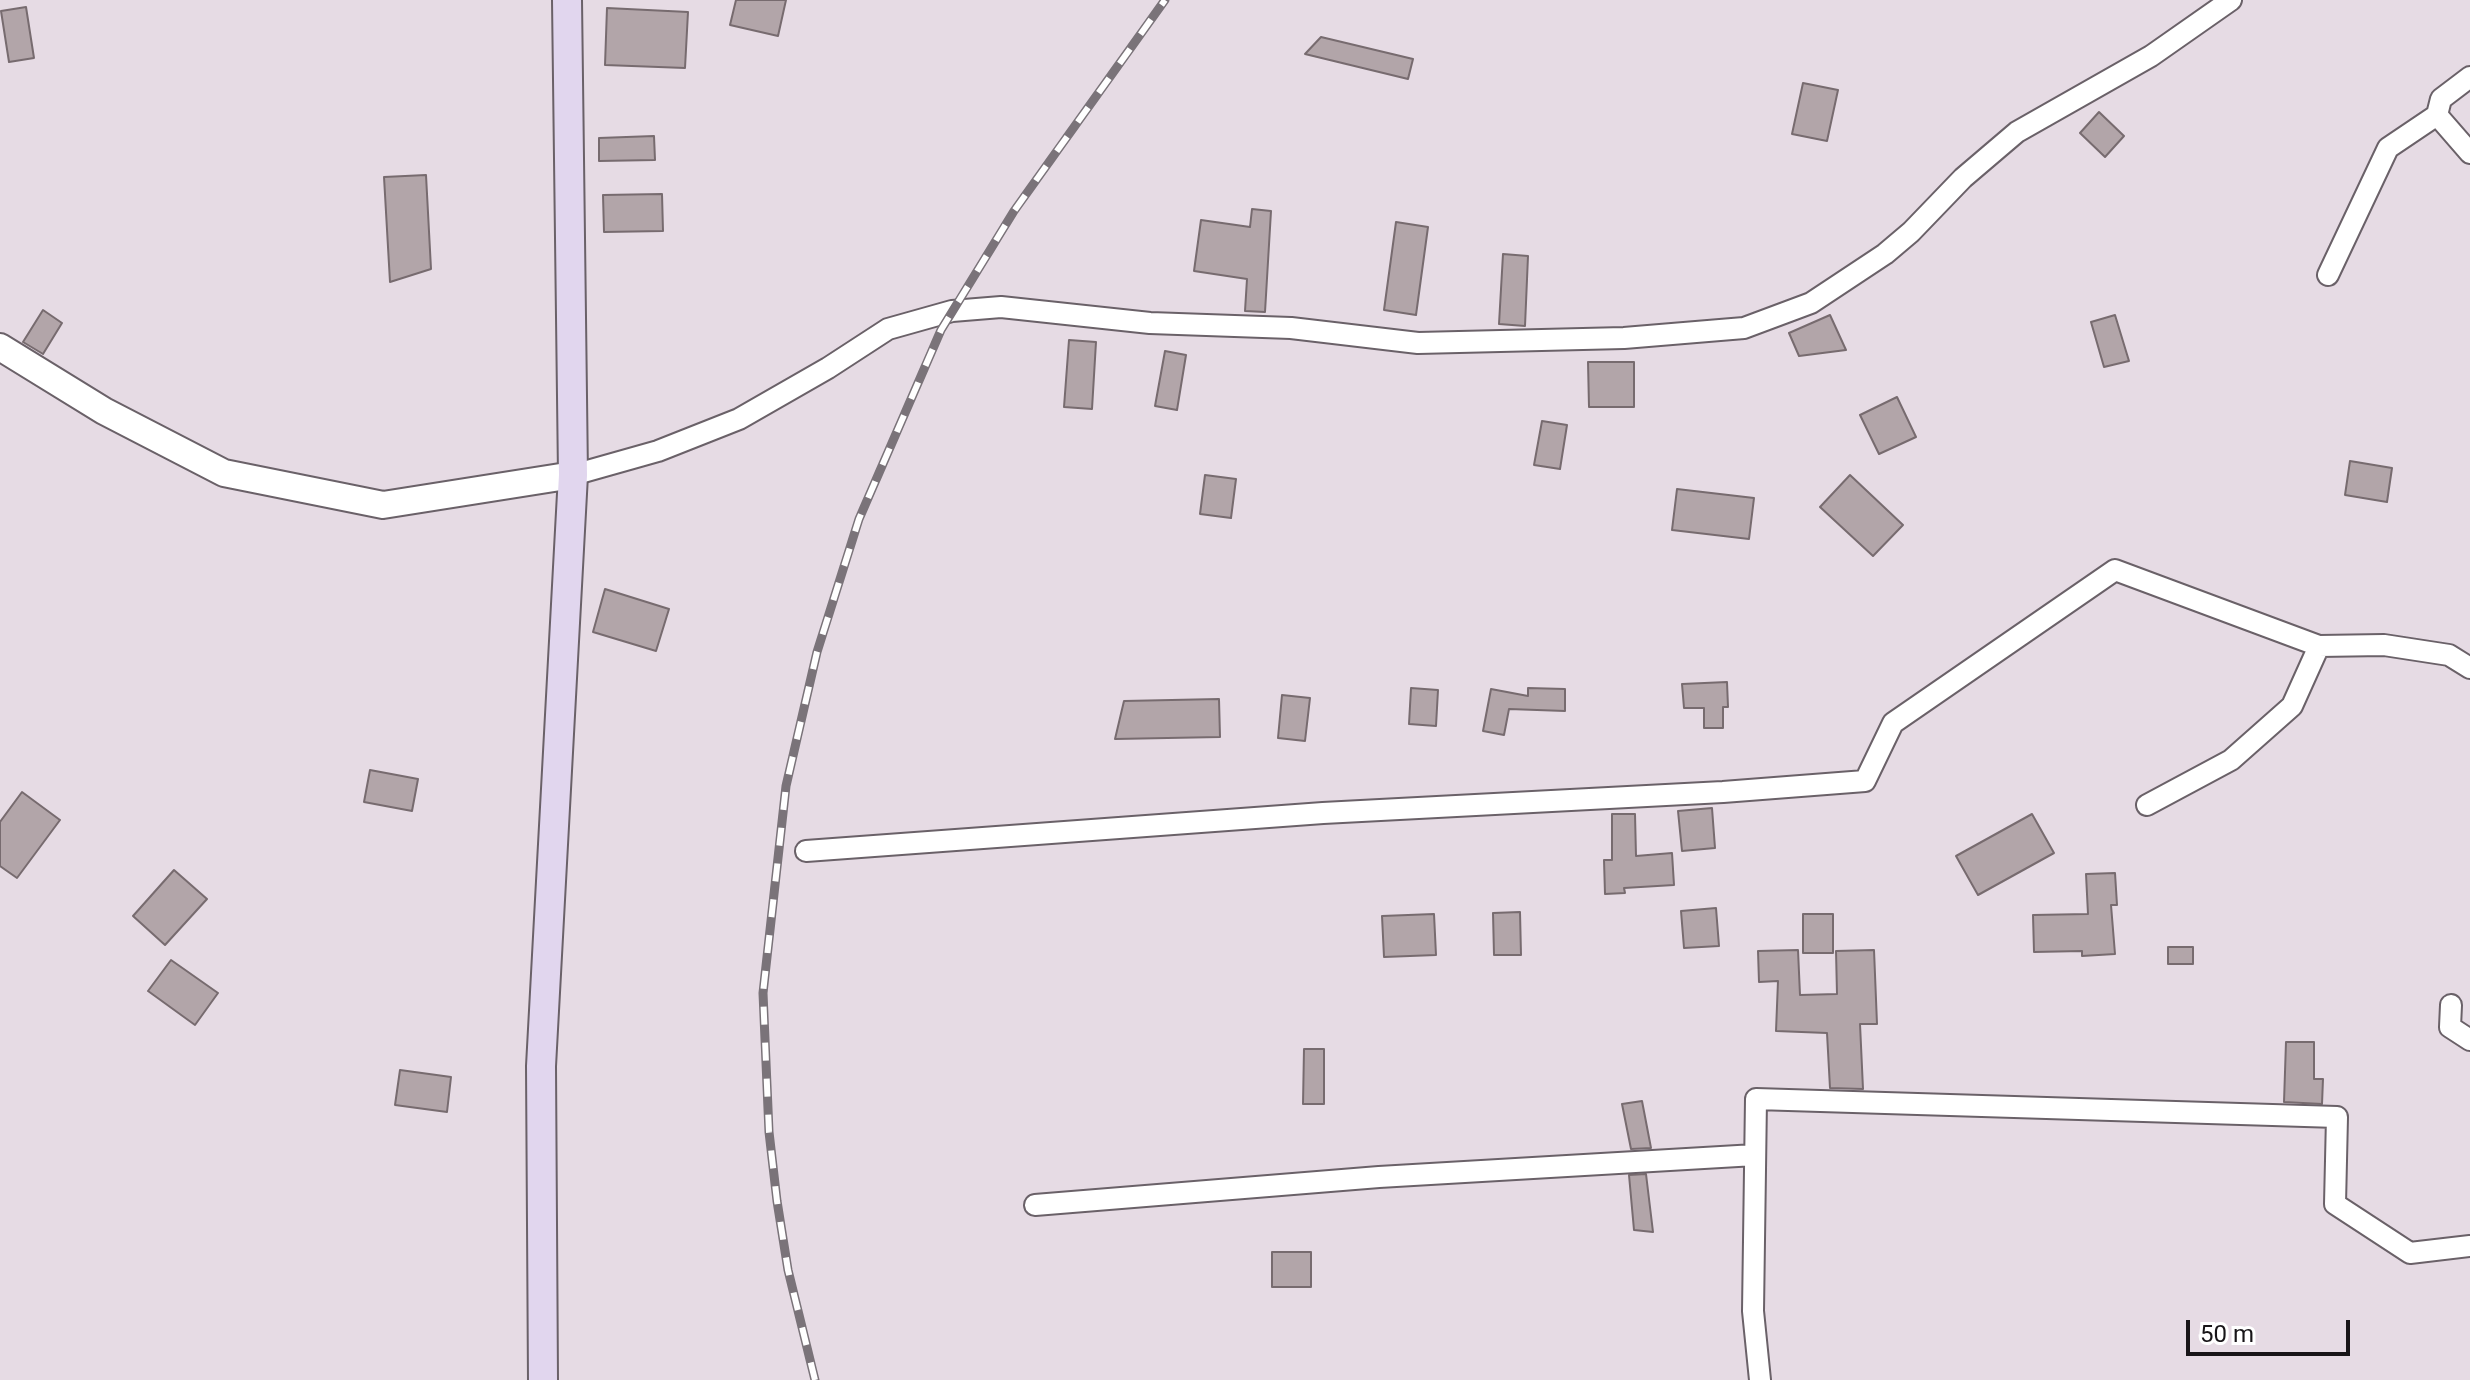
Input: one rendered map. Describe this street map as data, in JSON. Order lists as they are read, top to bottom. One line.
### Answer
{"scale_bar":"50 m"}
